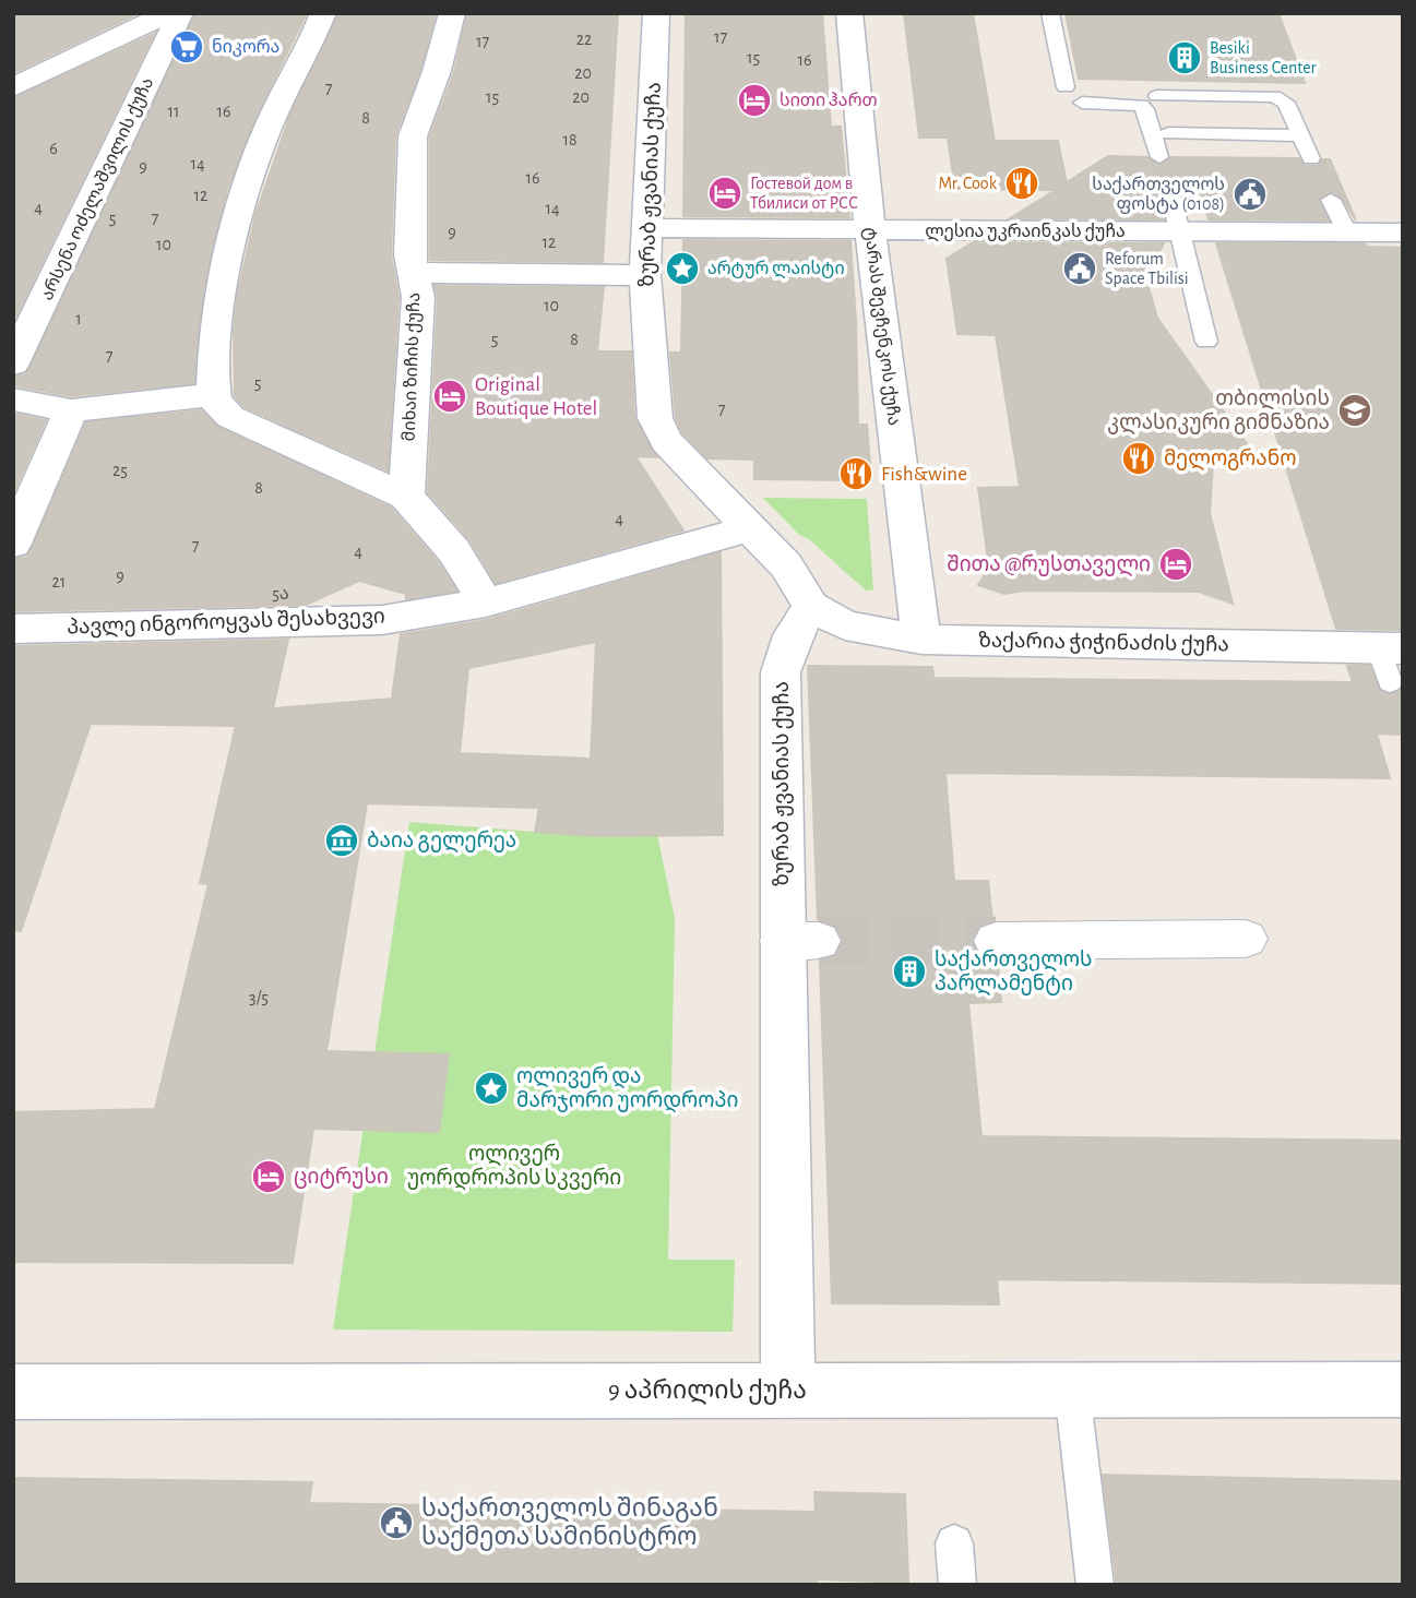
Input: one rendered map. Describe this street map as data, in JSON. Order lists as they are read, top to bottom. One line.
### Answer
{"streets":{"street":["ზურაბ ჟვანიას ქუჩა","არსენა ოძელაშვილის ქუჩა","ლესია უკრაინკას ქუჩა","ტარას შევჩენკოს ქუჩა","მიხაი ზიჩის ქუჩა","პავლე ინგოროყვას შესახვევი","ზაქარია ჭიჭინაძის ქუჩა","9 აპრილის ქუჩა"]},"crossings":[["ზურაბ ჟვანიას ქუჩა","ლესია უკრაინკას ქუჩა"],["ზურაბ ჟვანიას ქუჩა","პავლე ინგოროყვას შესახვევი"],["ზურაბ ჟვანიას ქუჩა","ზაქარია ჭიჭინაძის ქუჩა"],["ზურაბ ჟვანიას ქუჩა","9 აპრილის ქუჩა"],["ლესია უკრაინკას ქუჩა","ტარას შევჩენკოს ქუჩა"],["ტარას შევჩენკოს ქუჩა","ზაქარია ჭიჭინაძის ქუჩა"]],"parks":["ოლივერ უორდროპის სკვერი"],"places":{"supermarket":["ნიკორა"],"building":["Besiki Business Center","საქართველოს პარლამენტი"],"hotel":["სითი ჰართ","Гостевой дом в Тбилиси от РСС","Original Boutique Hotel","შითა @რუსთაველი","ციტრუსი"],"restaurant":["Mr. Cook","მელოგრანო","Fish&wine"],"public building":["საქართველოს ფოსტა (0108)","Reforum Space Tbilisi","საქართველოს შინაგან საქმეთა სამინისტრო"],"place":["არტურ ლაისტი","ოლივერ და მარჯორი უორდროპი"],"school or university":["თბილისის კლასიკური გიმნაზია"],"museum":["ბაია გელერეა"]},"house_numbers":["17","22","17","15","16","20","7","15","20","11","16","8","18","6","14","9","16","12","4","14","5","7","9","12","10","10","1","5","8","7","5","7","25","8","4","7","4","9","21","5ა","3/5"]}
